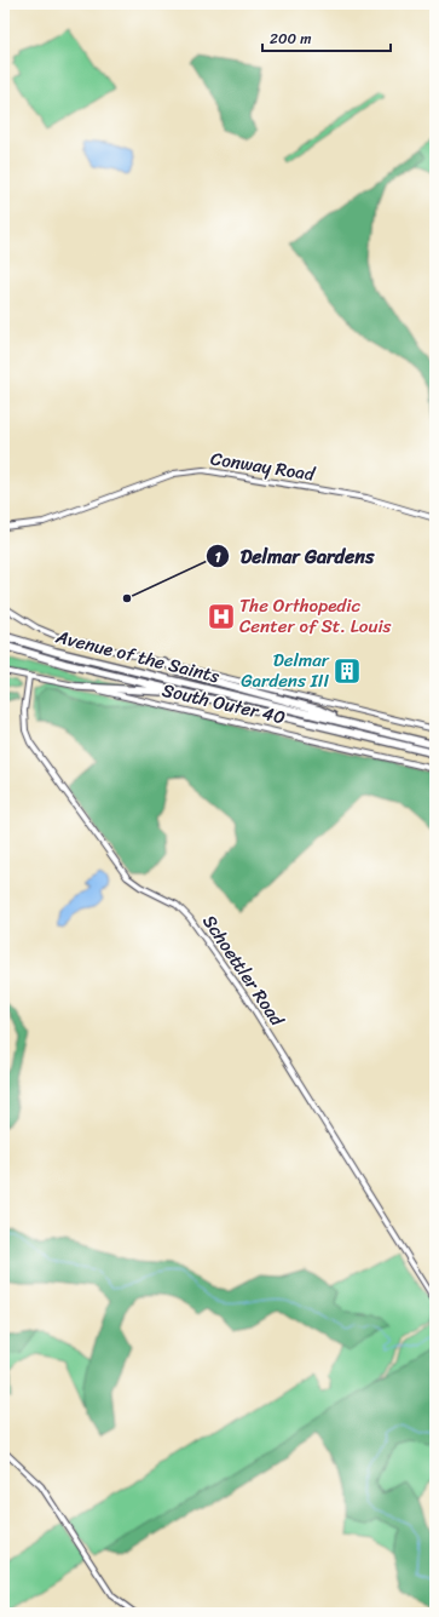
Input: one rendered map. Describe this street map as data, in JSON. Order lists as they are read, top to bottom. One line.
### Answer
{"streets":{"highway":["Avenue of the Saints"],"street":["Conway Road","South Outer 40","Schoettler Road"]},"crossings":[["South Outer 40","Schoettler Road"]],"places":{"other":["Delmar Gardens"],"hospital":["The Orthopedic Center of St. Louis"],"building":["Delmar Gardens III"]},"scale_bar":"200 m"}
